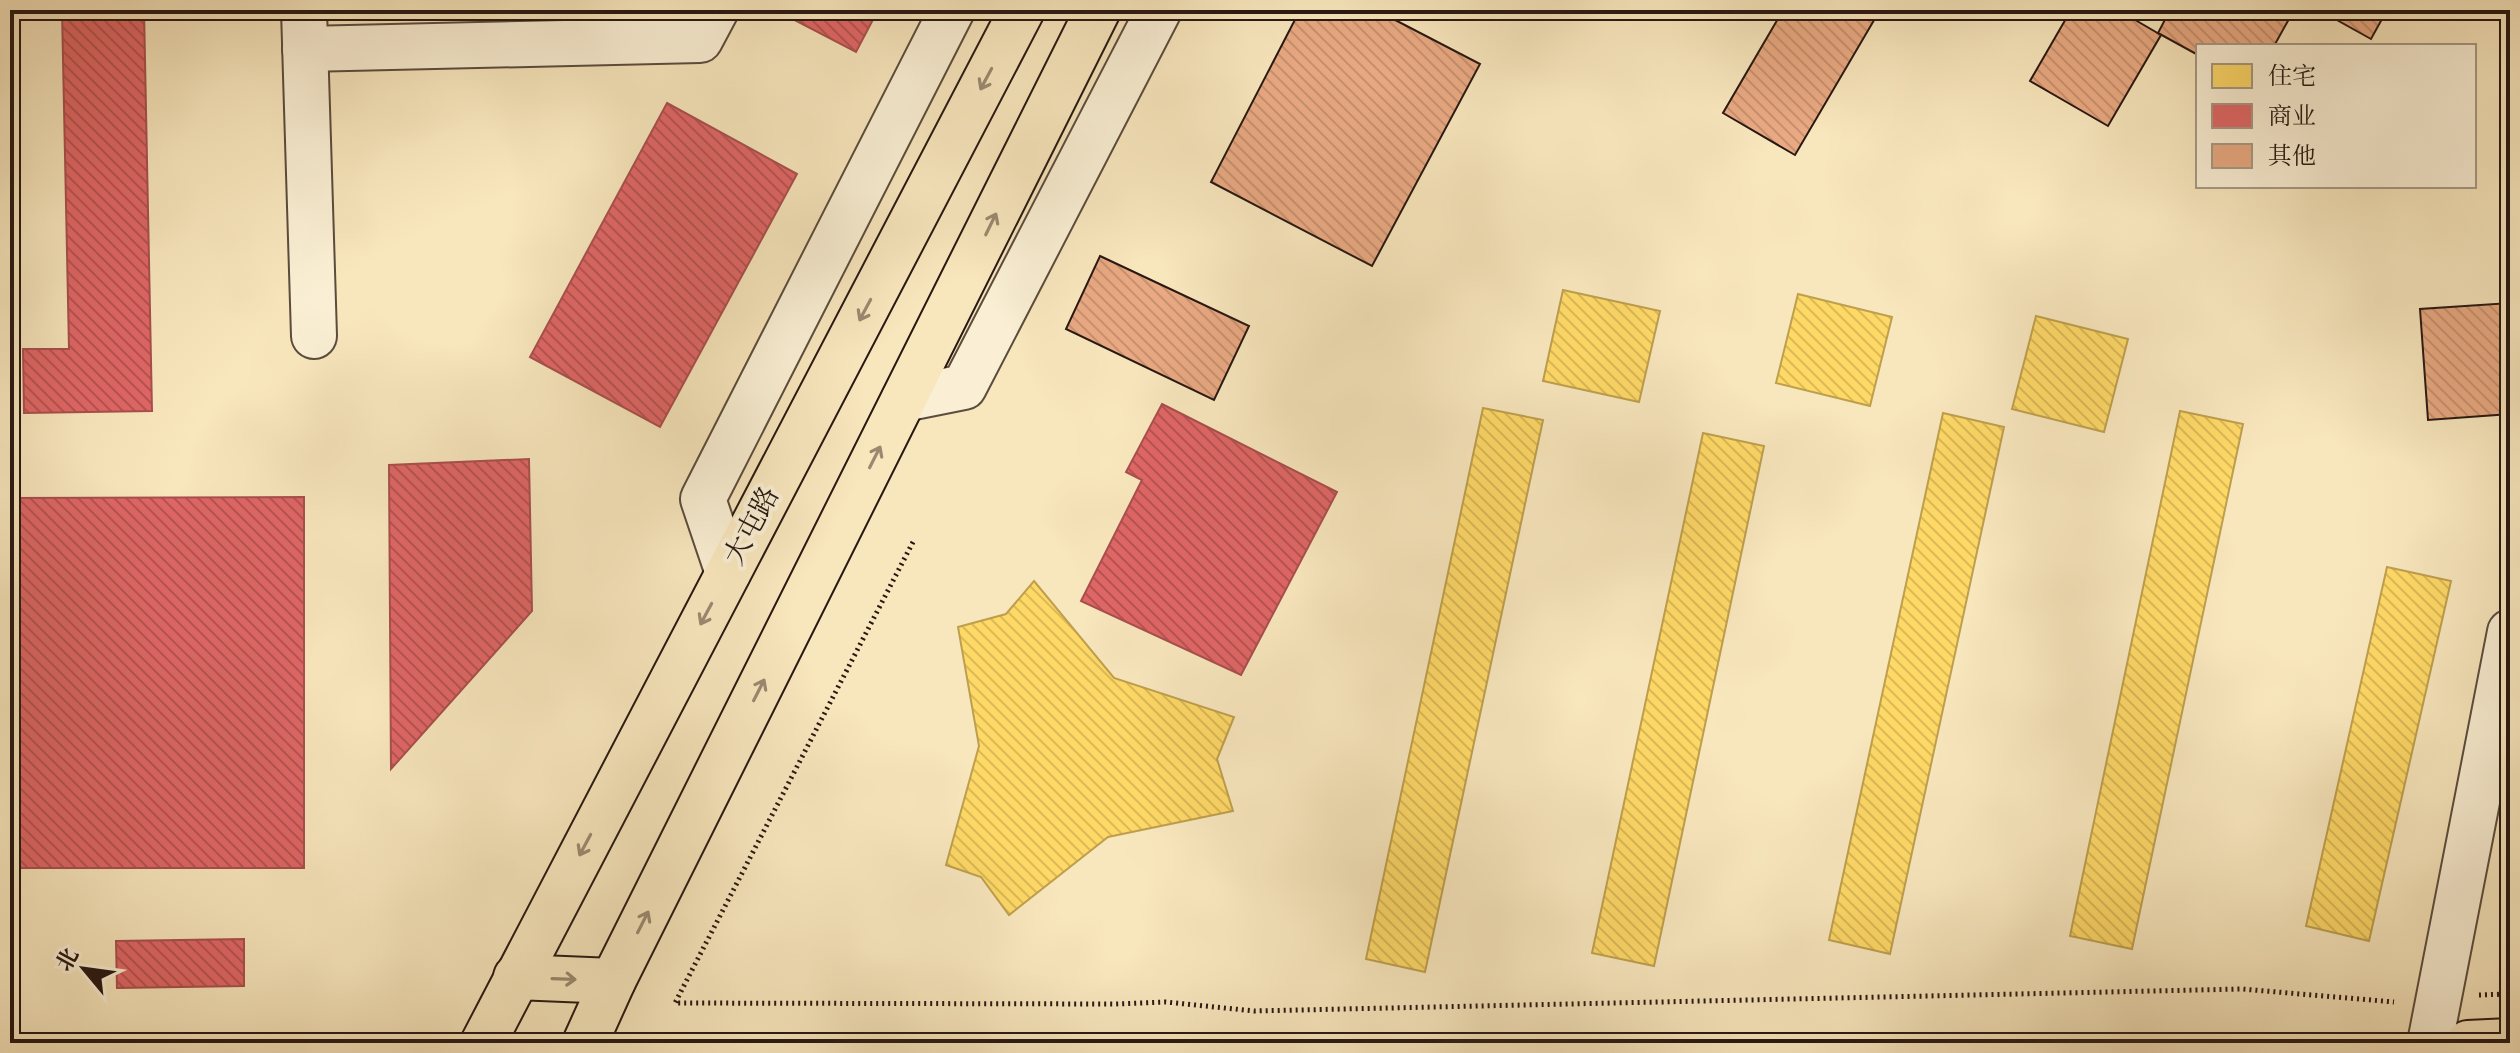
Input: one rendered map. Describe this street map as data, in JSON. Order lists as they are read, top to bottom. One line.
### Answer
{"streets":{"main road":["大屯路"]},"legend":["住宅","商业","其他"],"north":"top left"}
